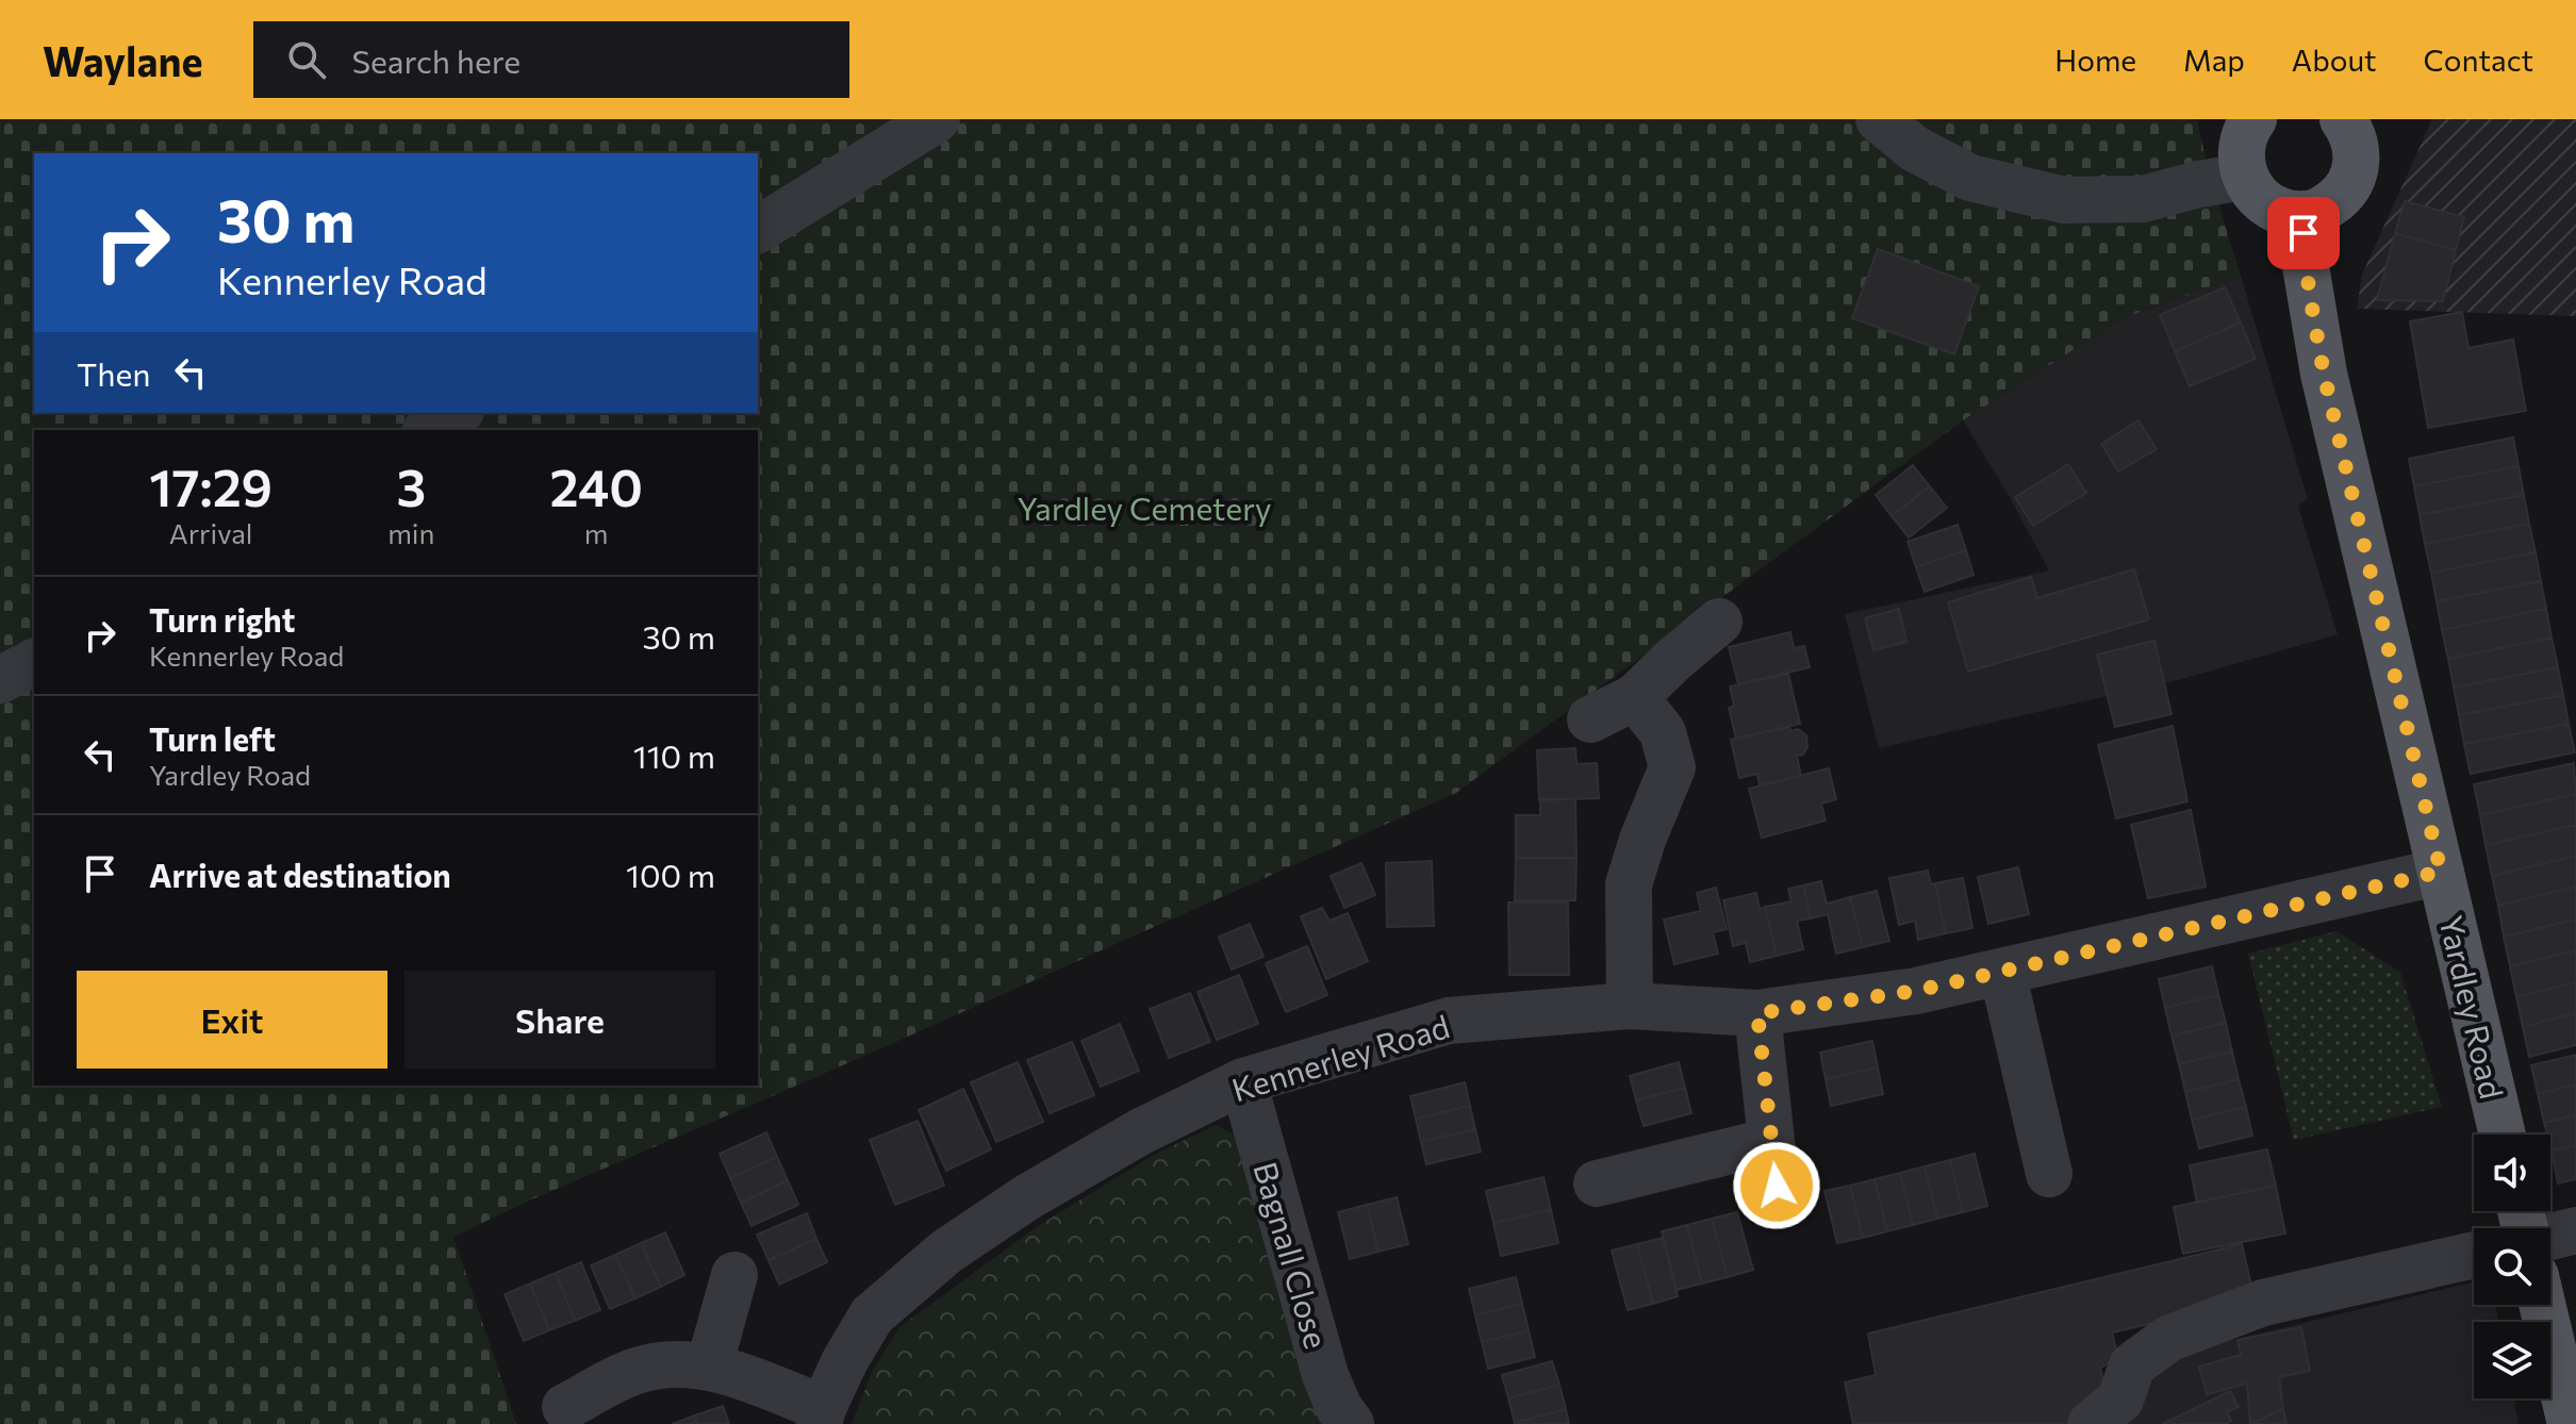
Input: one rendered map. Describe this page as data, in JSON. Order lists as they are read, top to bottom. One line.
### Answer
{"streets":{"main road":["Yardley Road"],"street":["Kennerley Road","Bagnall Close"]},"crossings":[["Yardley Road","Kennerley Road"],["Kennerley Road","Bagnall Close"]],"parks":["Yardley Cemetery"],"page":{"header":"Waylane","search":"Search here","nav":["Home","Map","About","Contact"],"turn":["30 m","Kennerley Road"],"then":"Then","eta":["17:29","Arrival","3","min","240","m"],"list":[{"name":"Turn right","note":"Kennerley Road","value":"30 m"},{"name":"Turn left","note":"Yardley Road","value":"110 m"},{"name":"Arrive at destination","value":"100 m"}],"buttons":["Exit","Share"]}}
